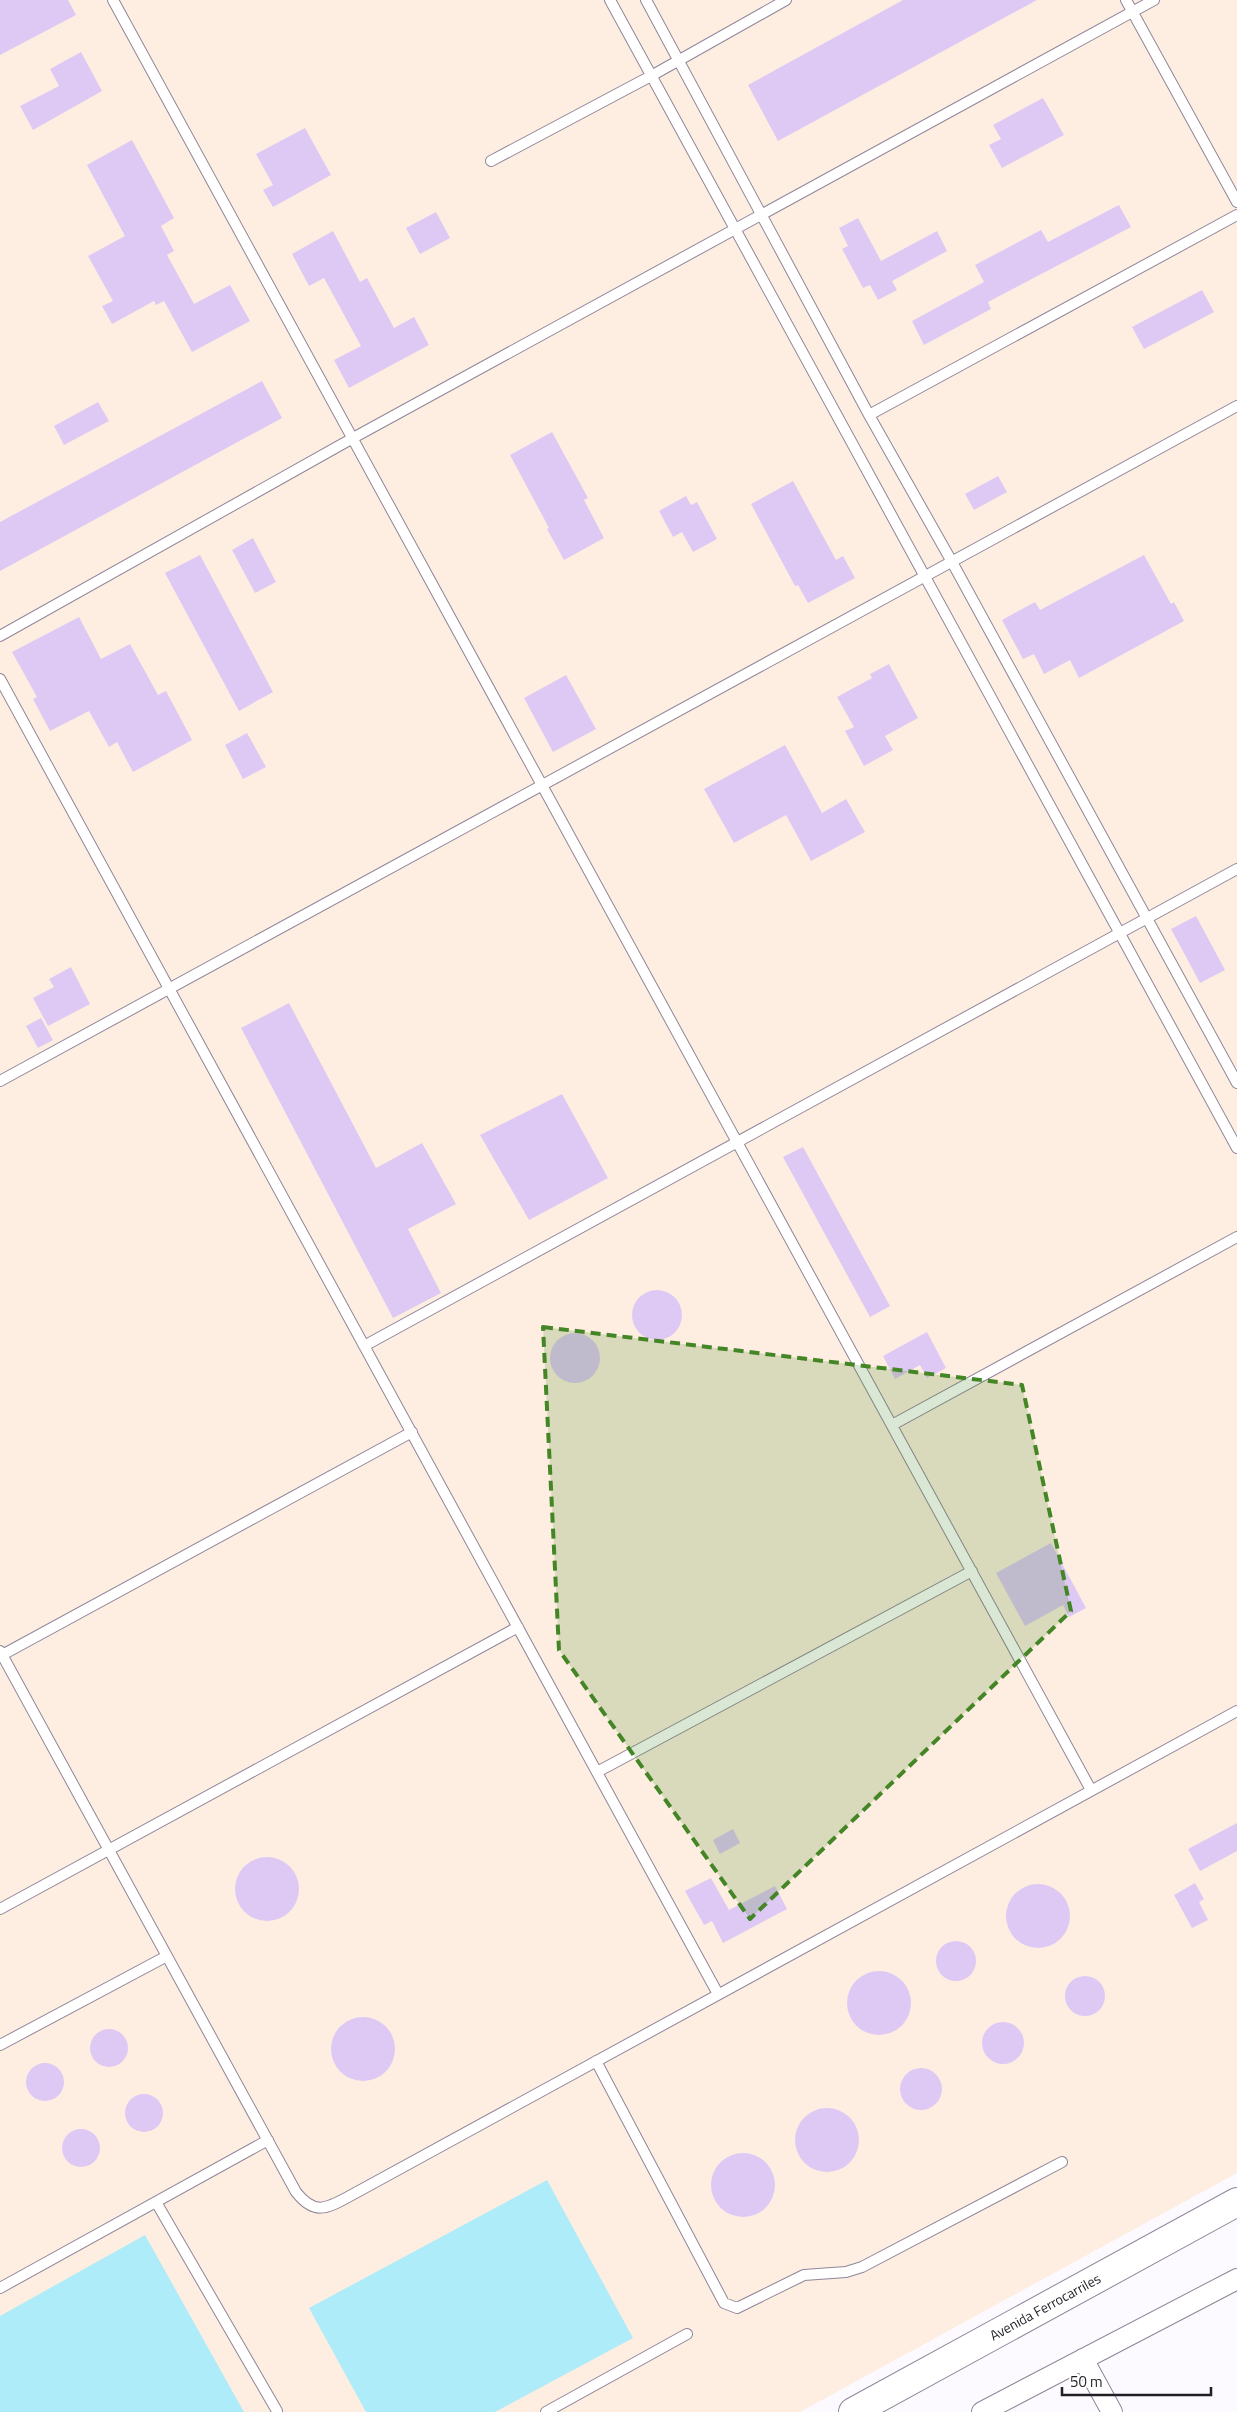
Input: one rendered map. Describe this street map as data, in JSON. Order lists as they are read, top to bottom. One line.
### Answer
{"streets":{"main road":["Avenida Ferrocarriles"]},"scale_bar":"50 m"}
